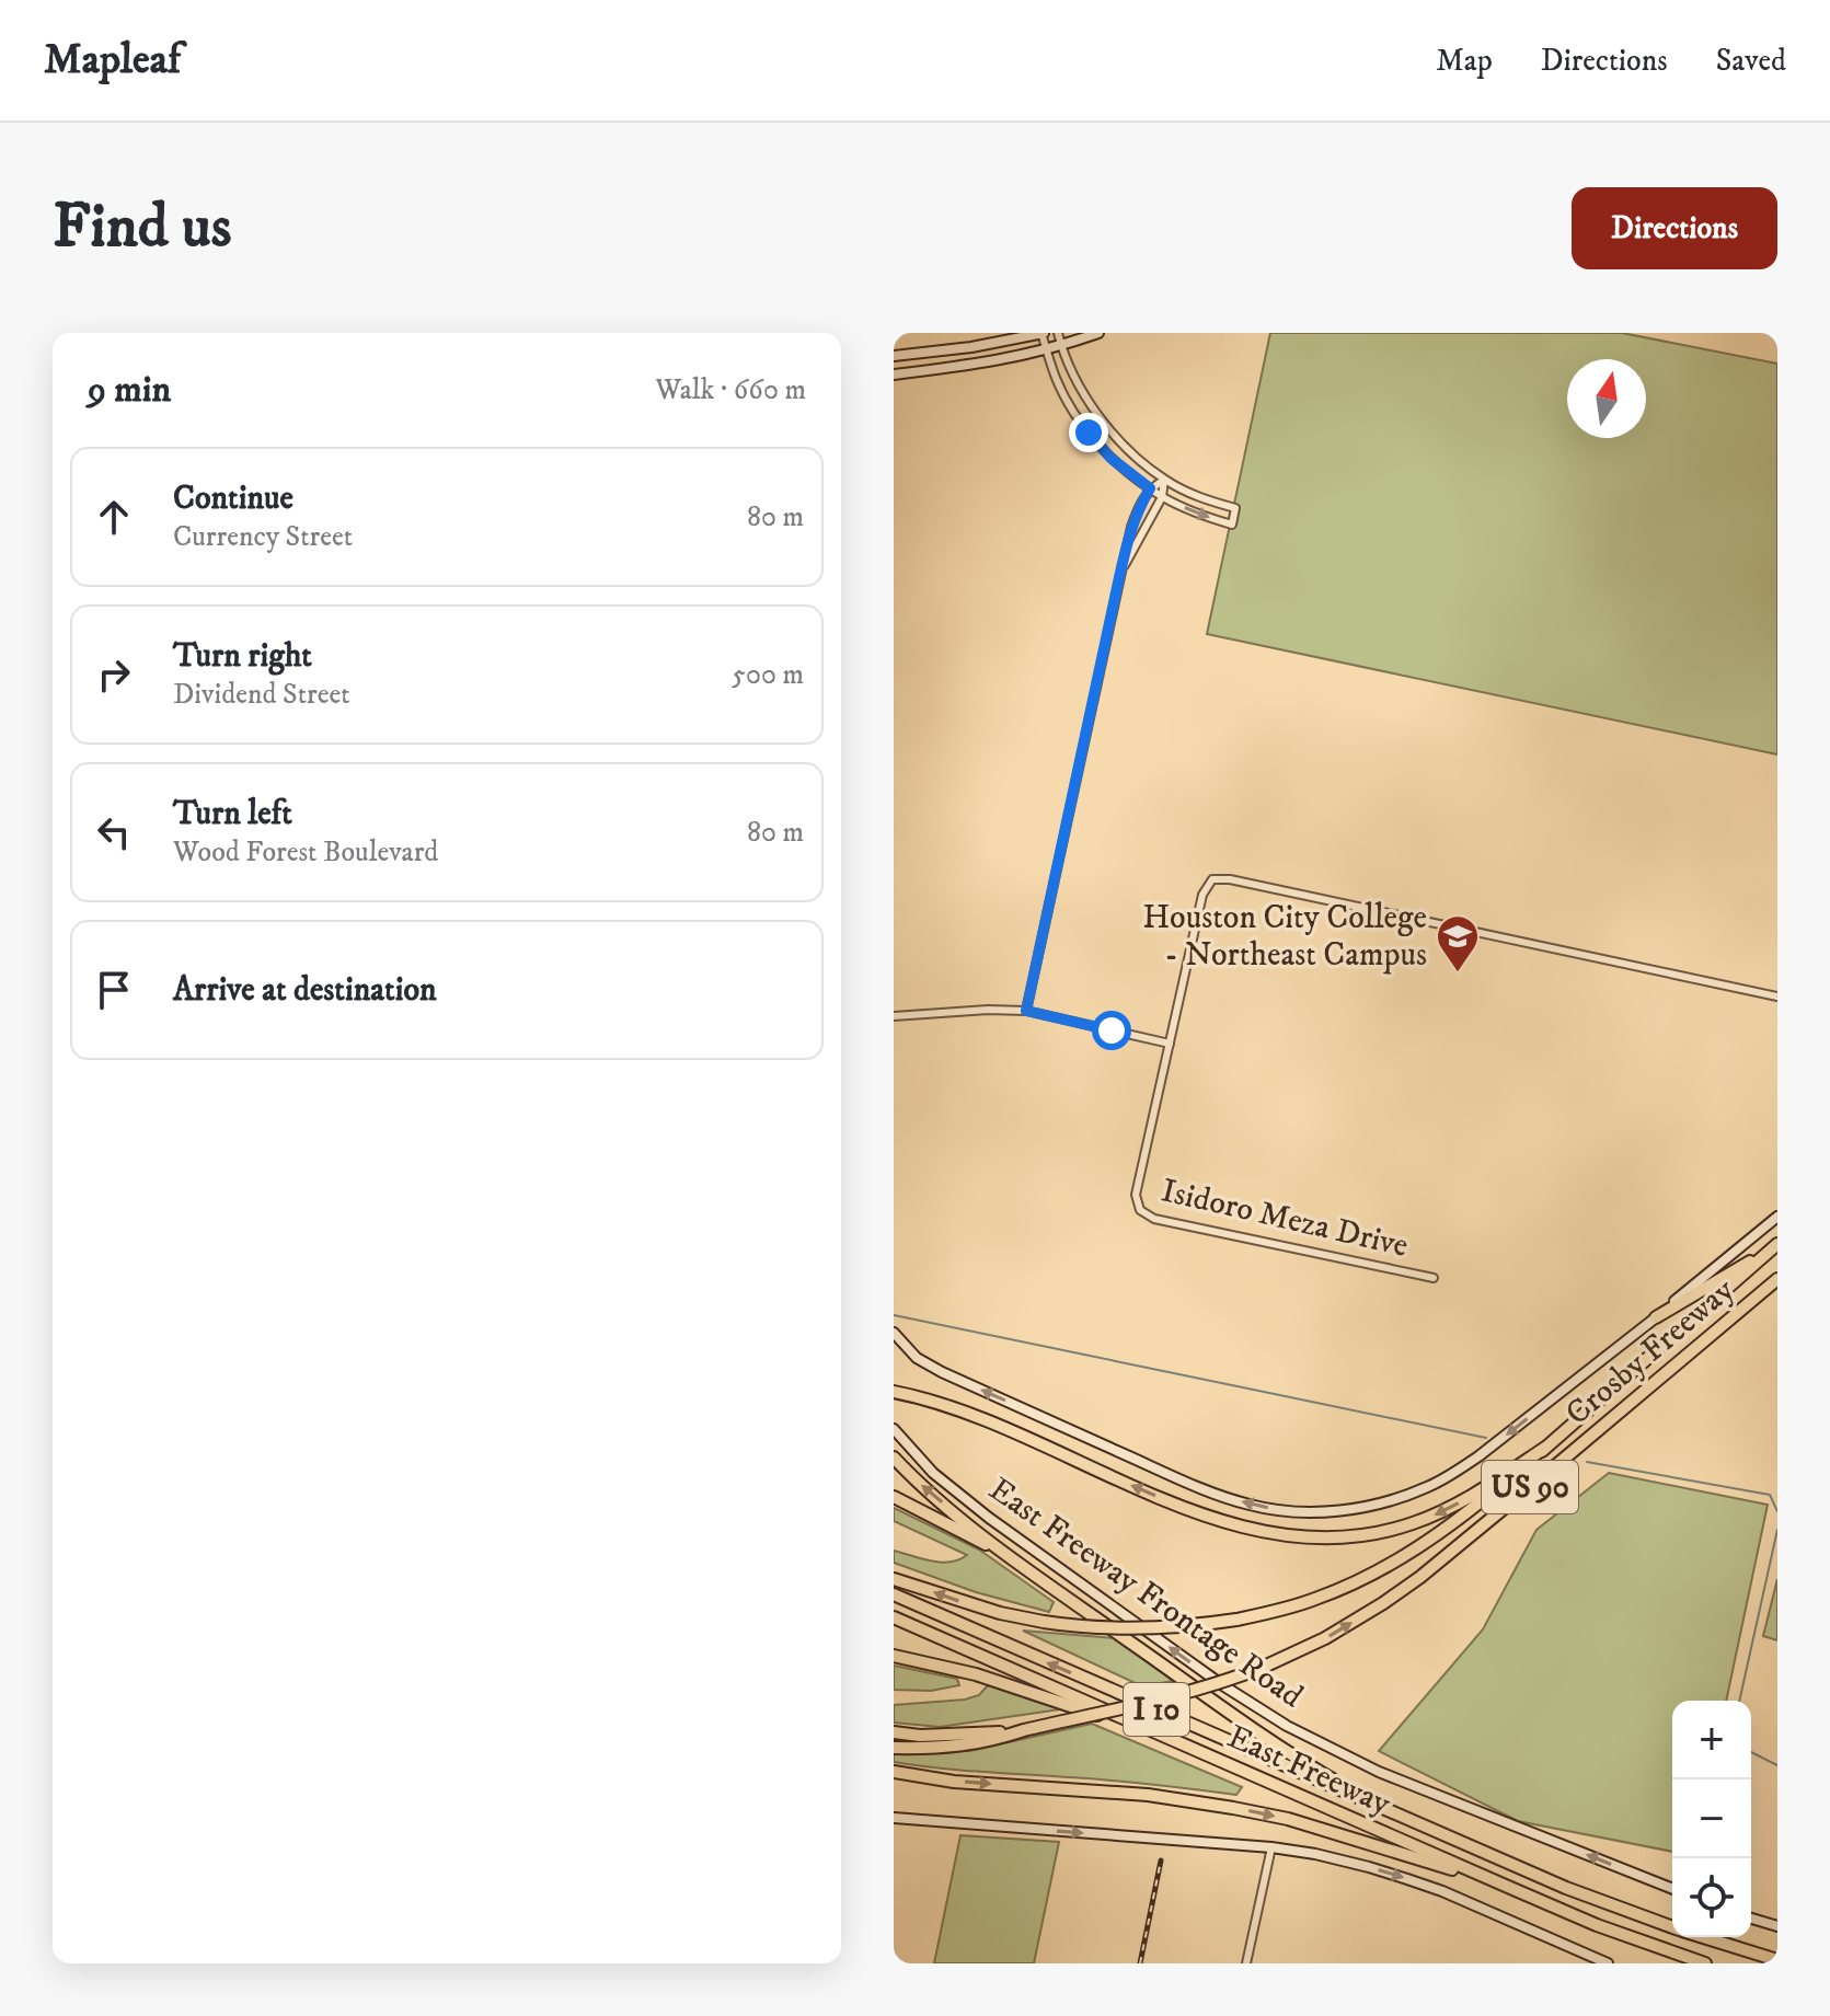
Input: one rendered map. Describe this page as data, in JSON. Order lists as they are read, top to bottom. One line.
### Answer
{"streets":{"highway":["Crosby Freeway","US 90","I 10","East Freeway"],"main road":["East Freeway Frontage Road"],"street":["Isidoro Meza Drive"]},"one_way":["East Freeway Frontage Road"],"places":{"school or university":["Houston City College - Northeast Campus"]},"north":"top","page":{"header":"Mapleaf","nav":["Map","Directions","Saved"],"buttons":"Directions","title":"Find us","heading":["9 min","Walk · 660 m"],"list":[["Continue","Currency Street","80 m"],["Turn right","Dividend Street","500 m"],["Turn left","Wood Forest Boulevard","80 m"],"Arrive at destination"],"map_buttons":["+","−"]}}
